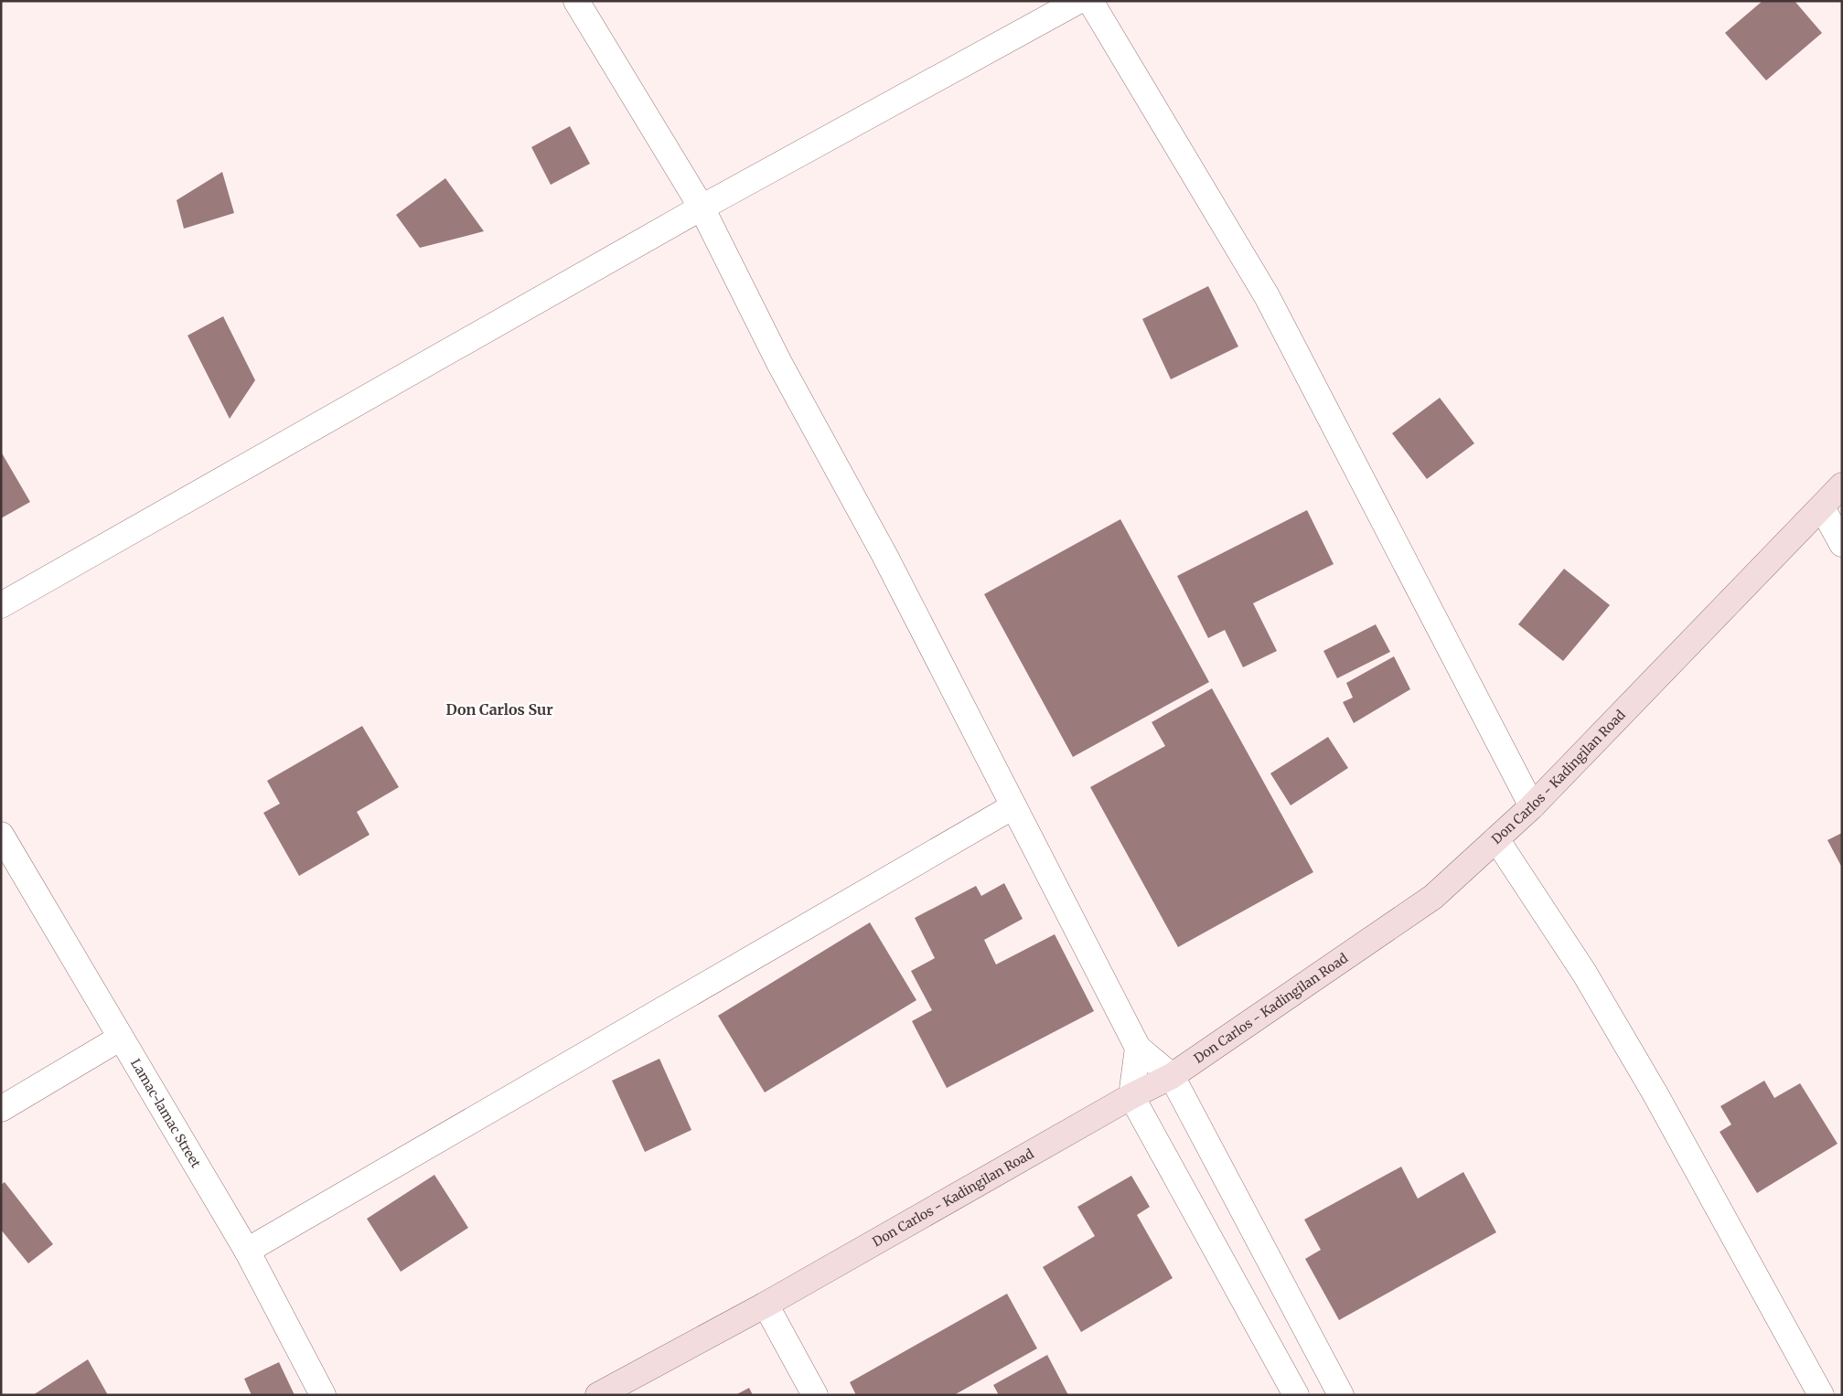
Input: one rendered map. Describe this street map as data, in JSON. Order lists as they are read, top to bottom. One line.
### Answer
{"streets":{"main road":["Don Carlos - Kadingilan Road"],"street":["Lamac-lamac Street"]},"districts":["Don Carlos Sur"]}
